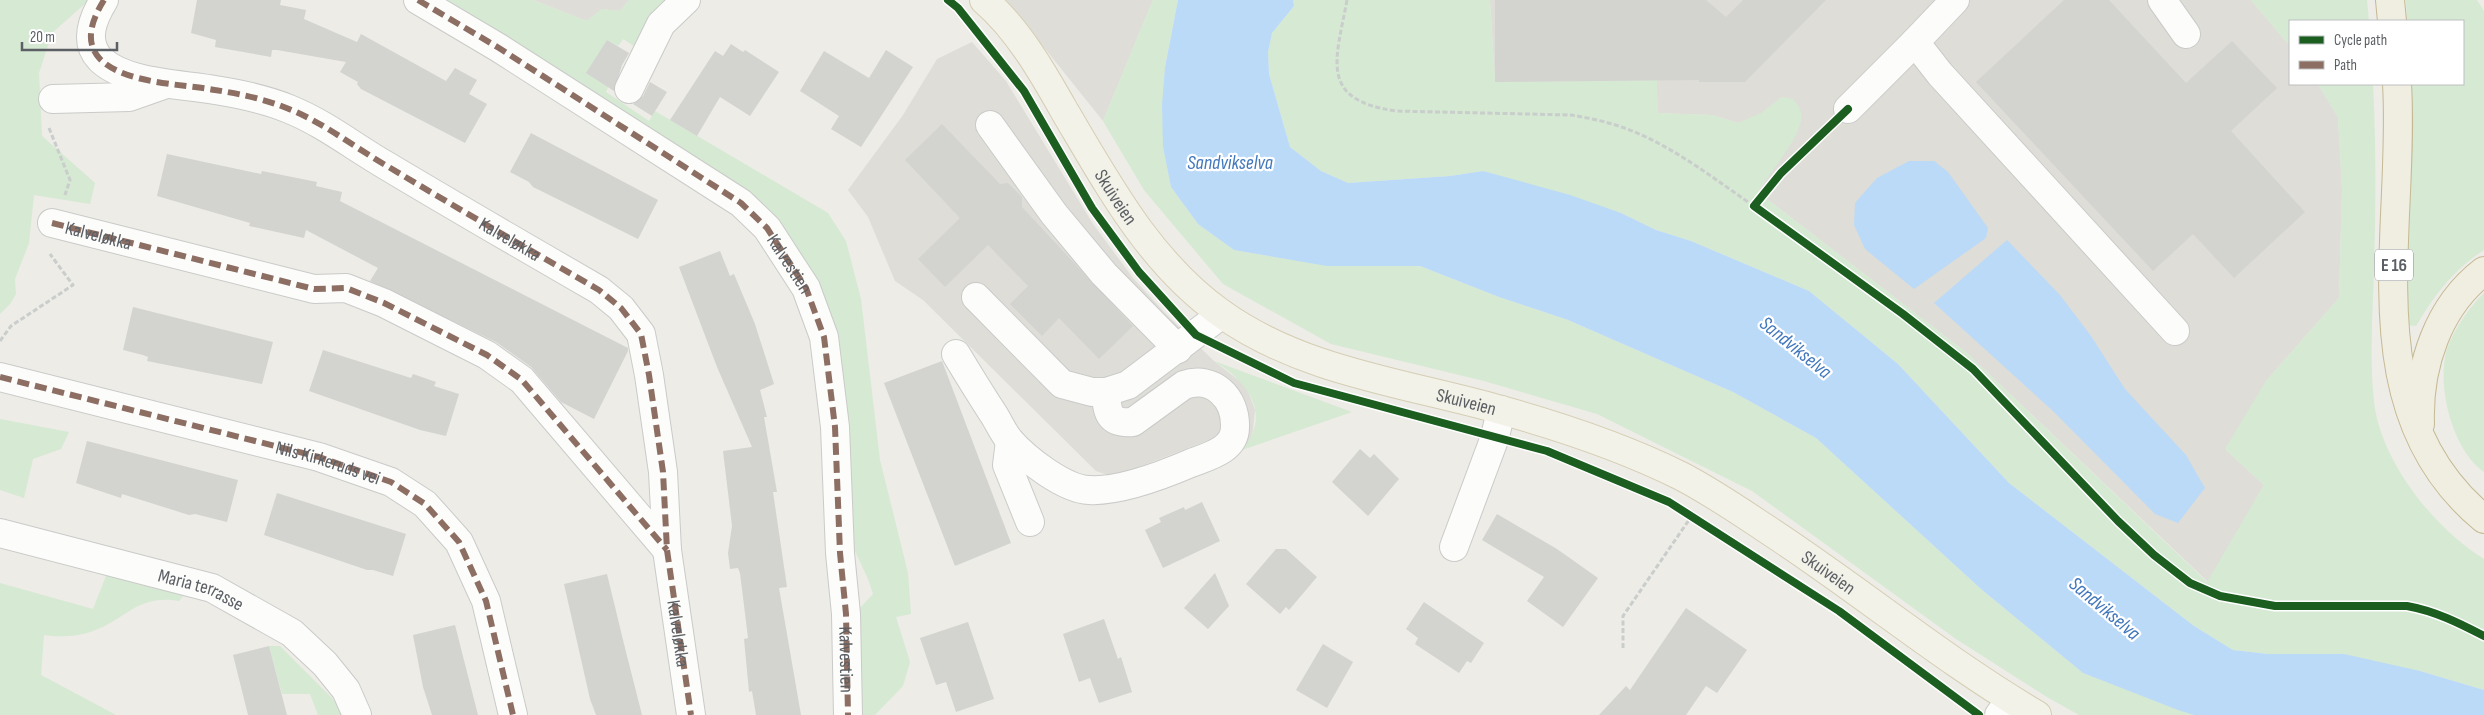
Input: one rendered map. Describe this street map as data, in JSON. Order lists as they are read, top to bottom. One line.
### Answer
{"streets":{"highway":["E 16"],"main road":["Skuiveien"],"street":["Kalveløkka","Kalvestien","Nils Kirkeruds vei","Maria terrasse"]},"water":["Sandvikselva"],"legend":["Cycle path","Path"],"scale_bar":"20 m"}
